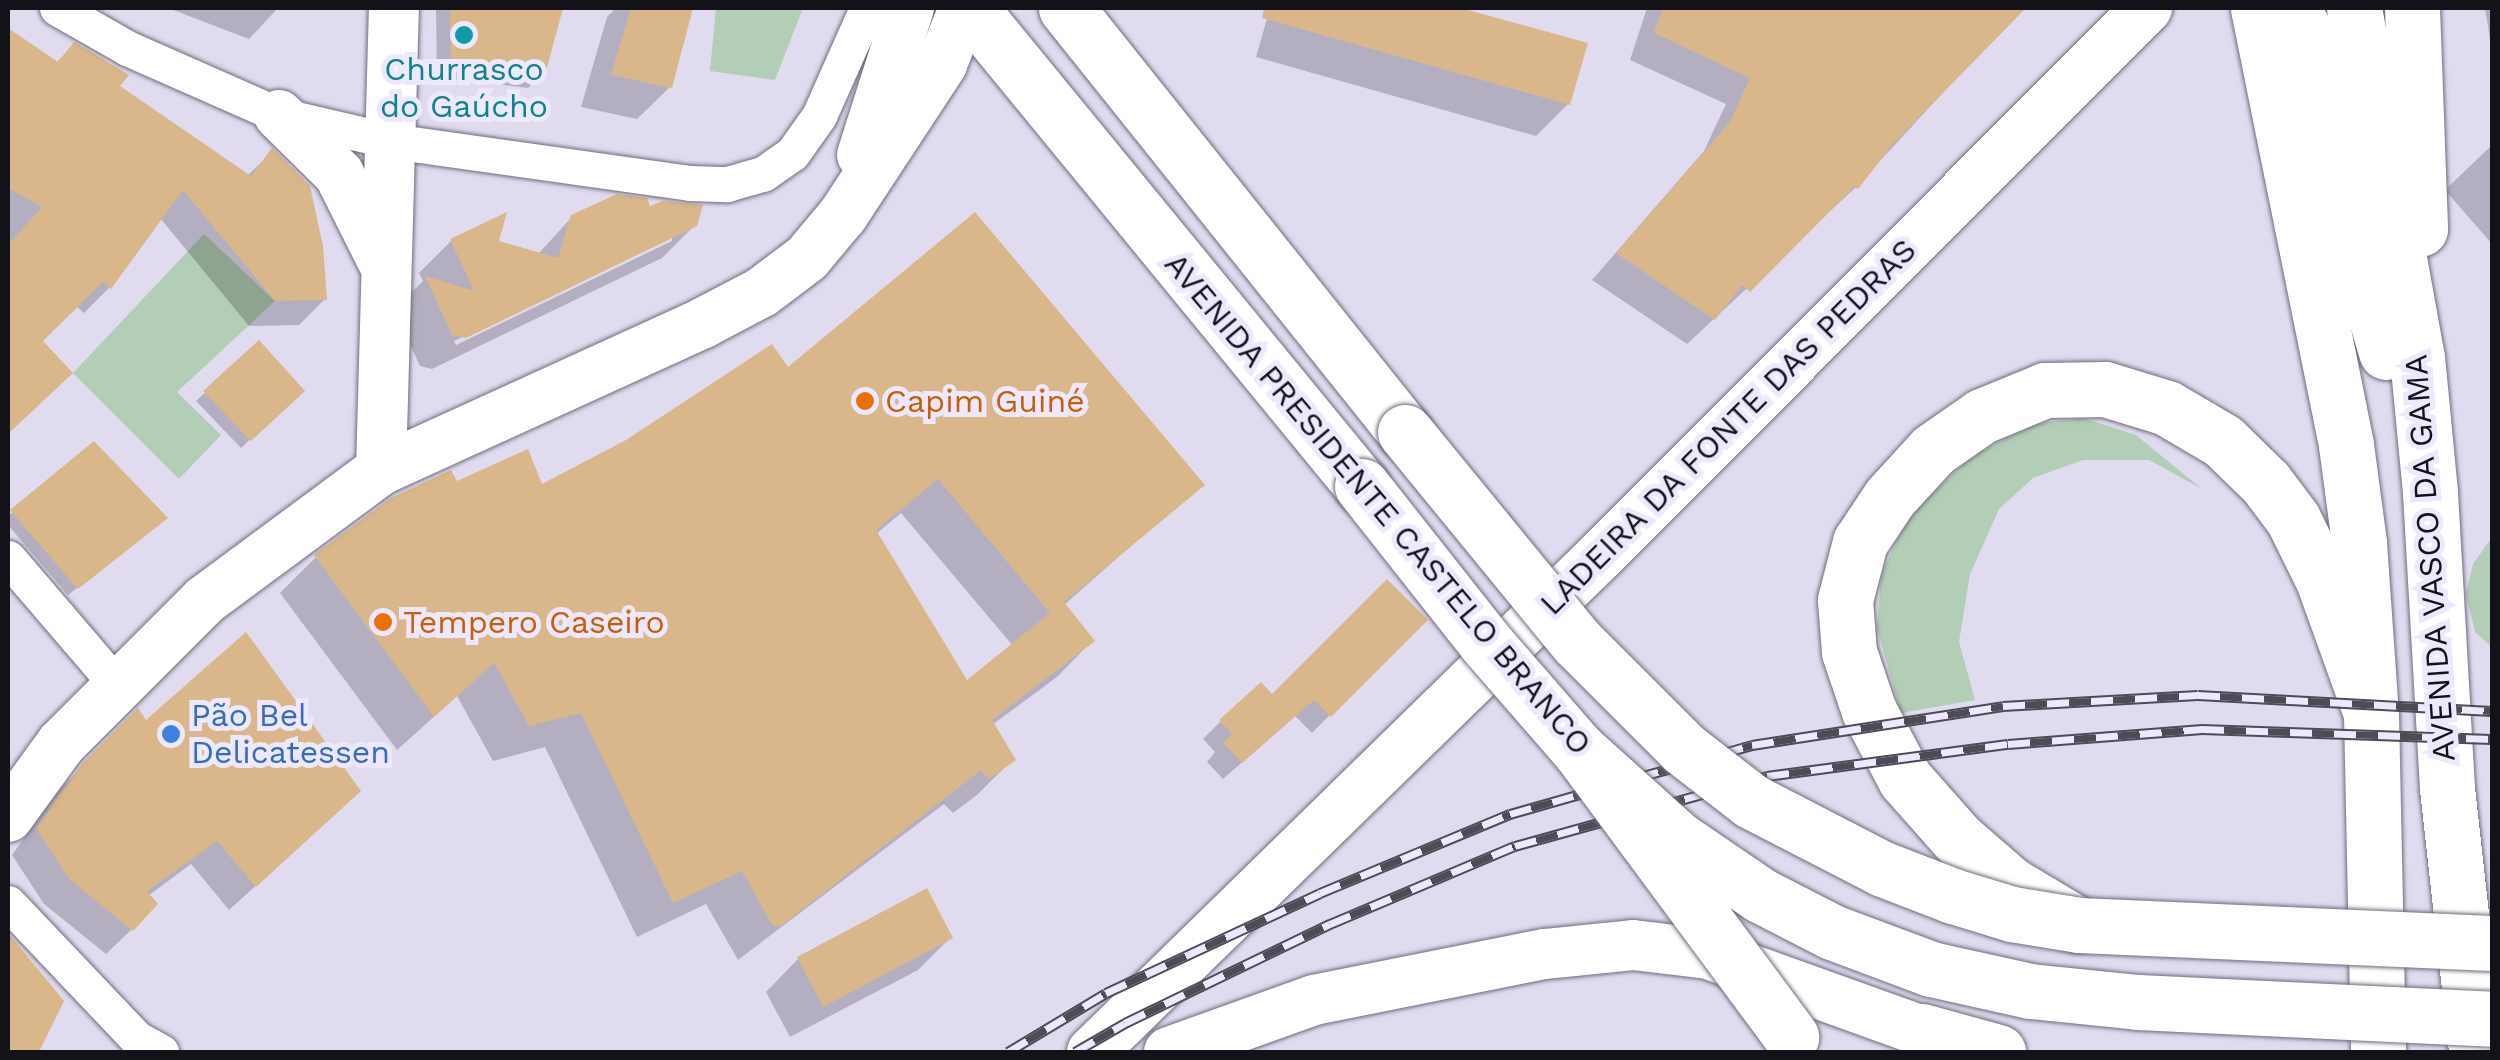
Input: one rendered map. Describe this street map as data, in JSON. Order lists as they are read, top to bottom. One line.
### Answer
{"streets":{"main road":["LADEIRA DA FONTE DAS PEDRAS","AVENIDA PRESIDENTE CASTELO BRANCO","AVENIDA VASCO DA GAMA"]},"places":["Churrasco do Gaúcho","Capim Guiné","Tempero Caseiro","Pão Bel Delicatessen"]}
